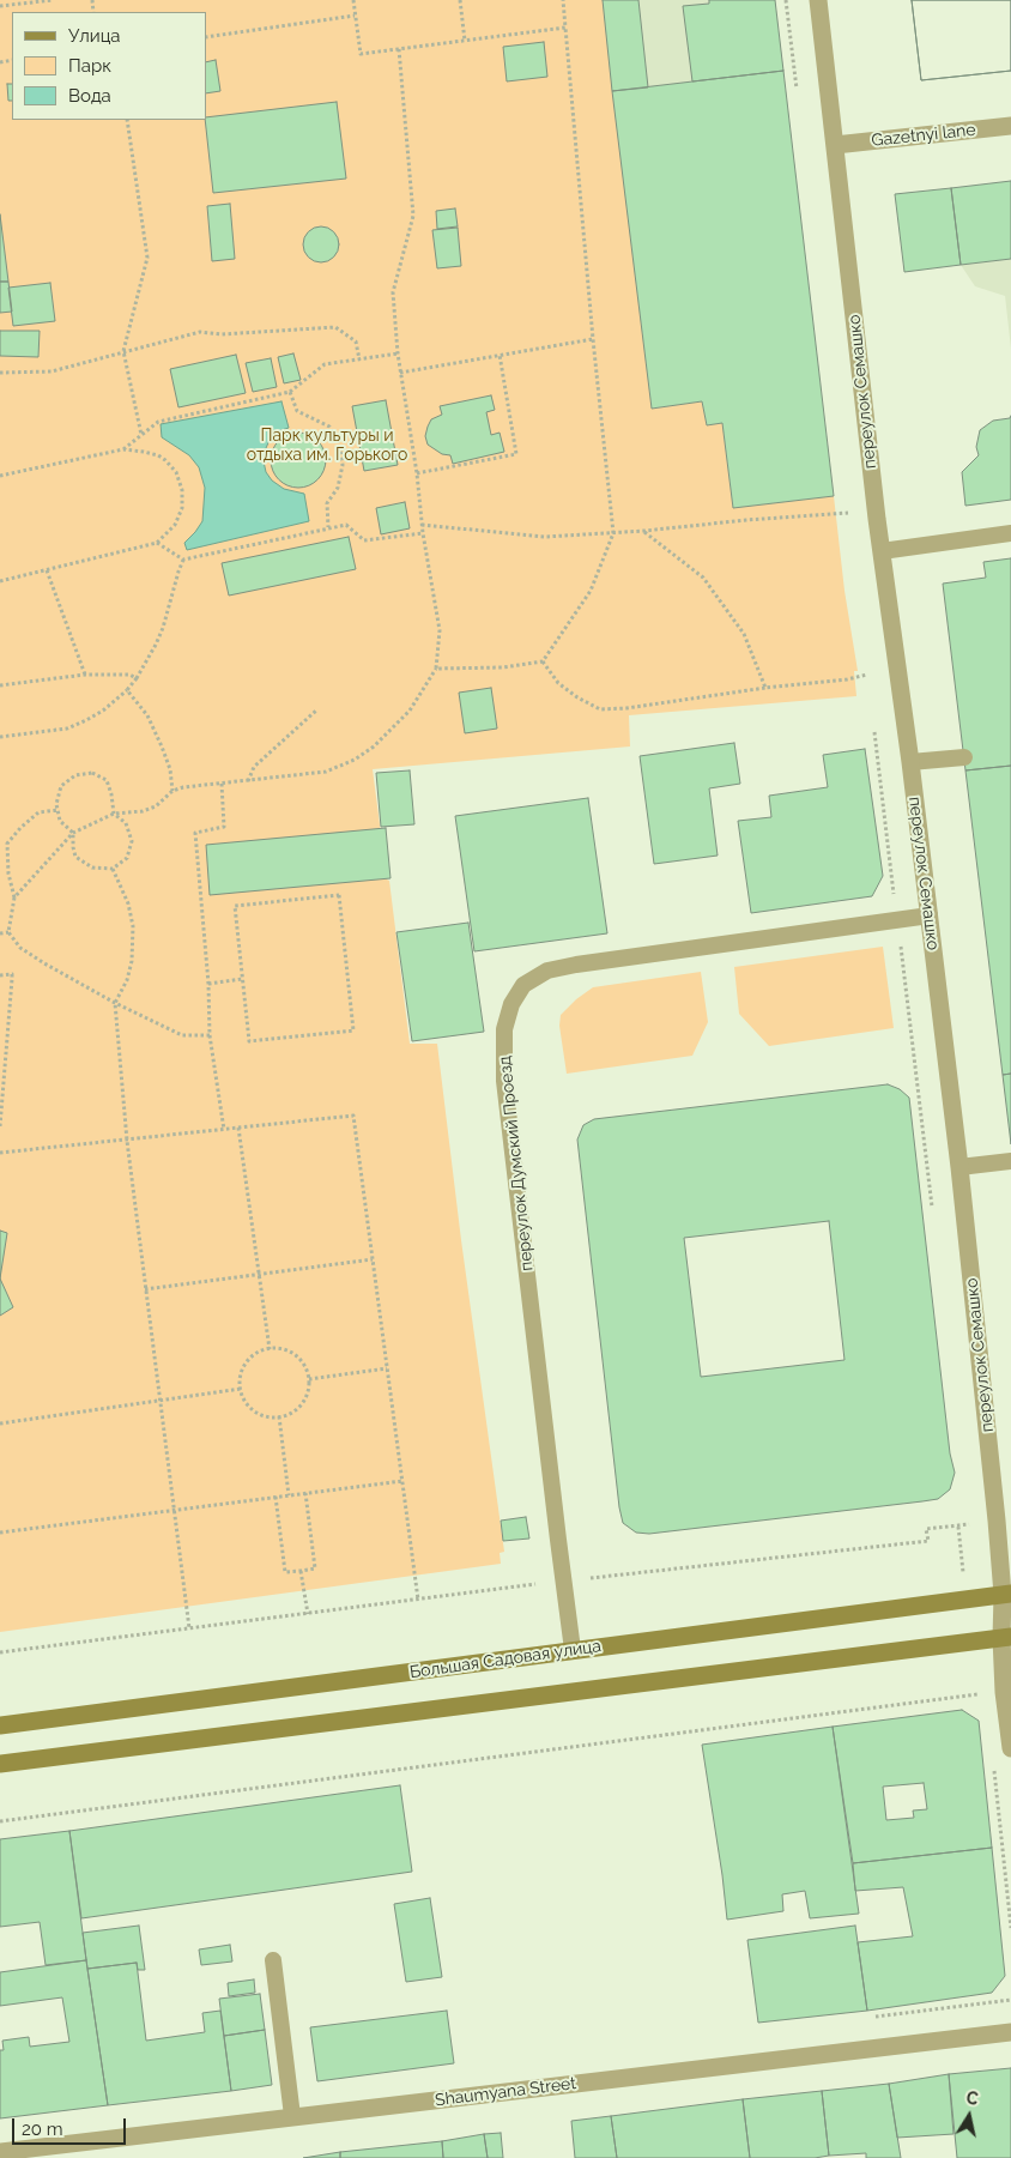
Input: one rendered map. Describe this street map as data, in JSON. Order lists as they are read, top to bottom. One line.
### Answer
{"streets":{"main road":["Большая Садовая улица"],"street":["Gazetnyi lane","переулок Семашко","Shaumyana Street"],"lane":["переулок Думский Проезд"]},"crossings":[["Gazetnyi lane","переулок Семашко"],["переулок Семашко","переулок Думский Проезд"],["переулок Семашко","Большая Садовая улица"],["переулок Думский Проезд","Большая Садовая улица"]],"parks":["Парк культуры и отдыха им. Горького"],"legend":["Улица","Парк","Вода"],"scale_bar":"20 m","north":"top"}
